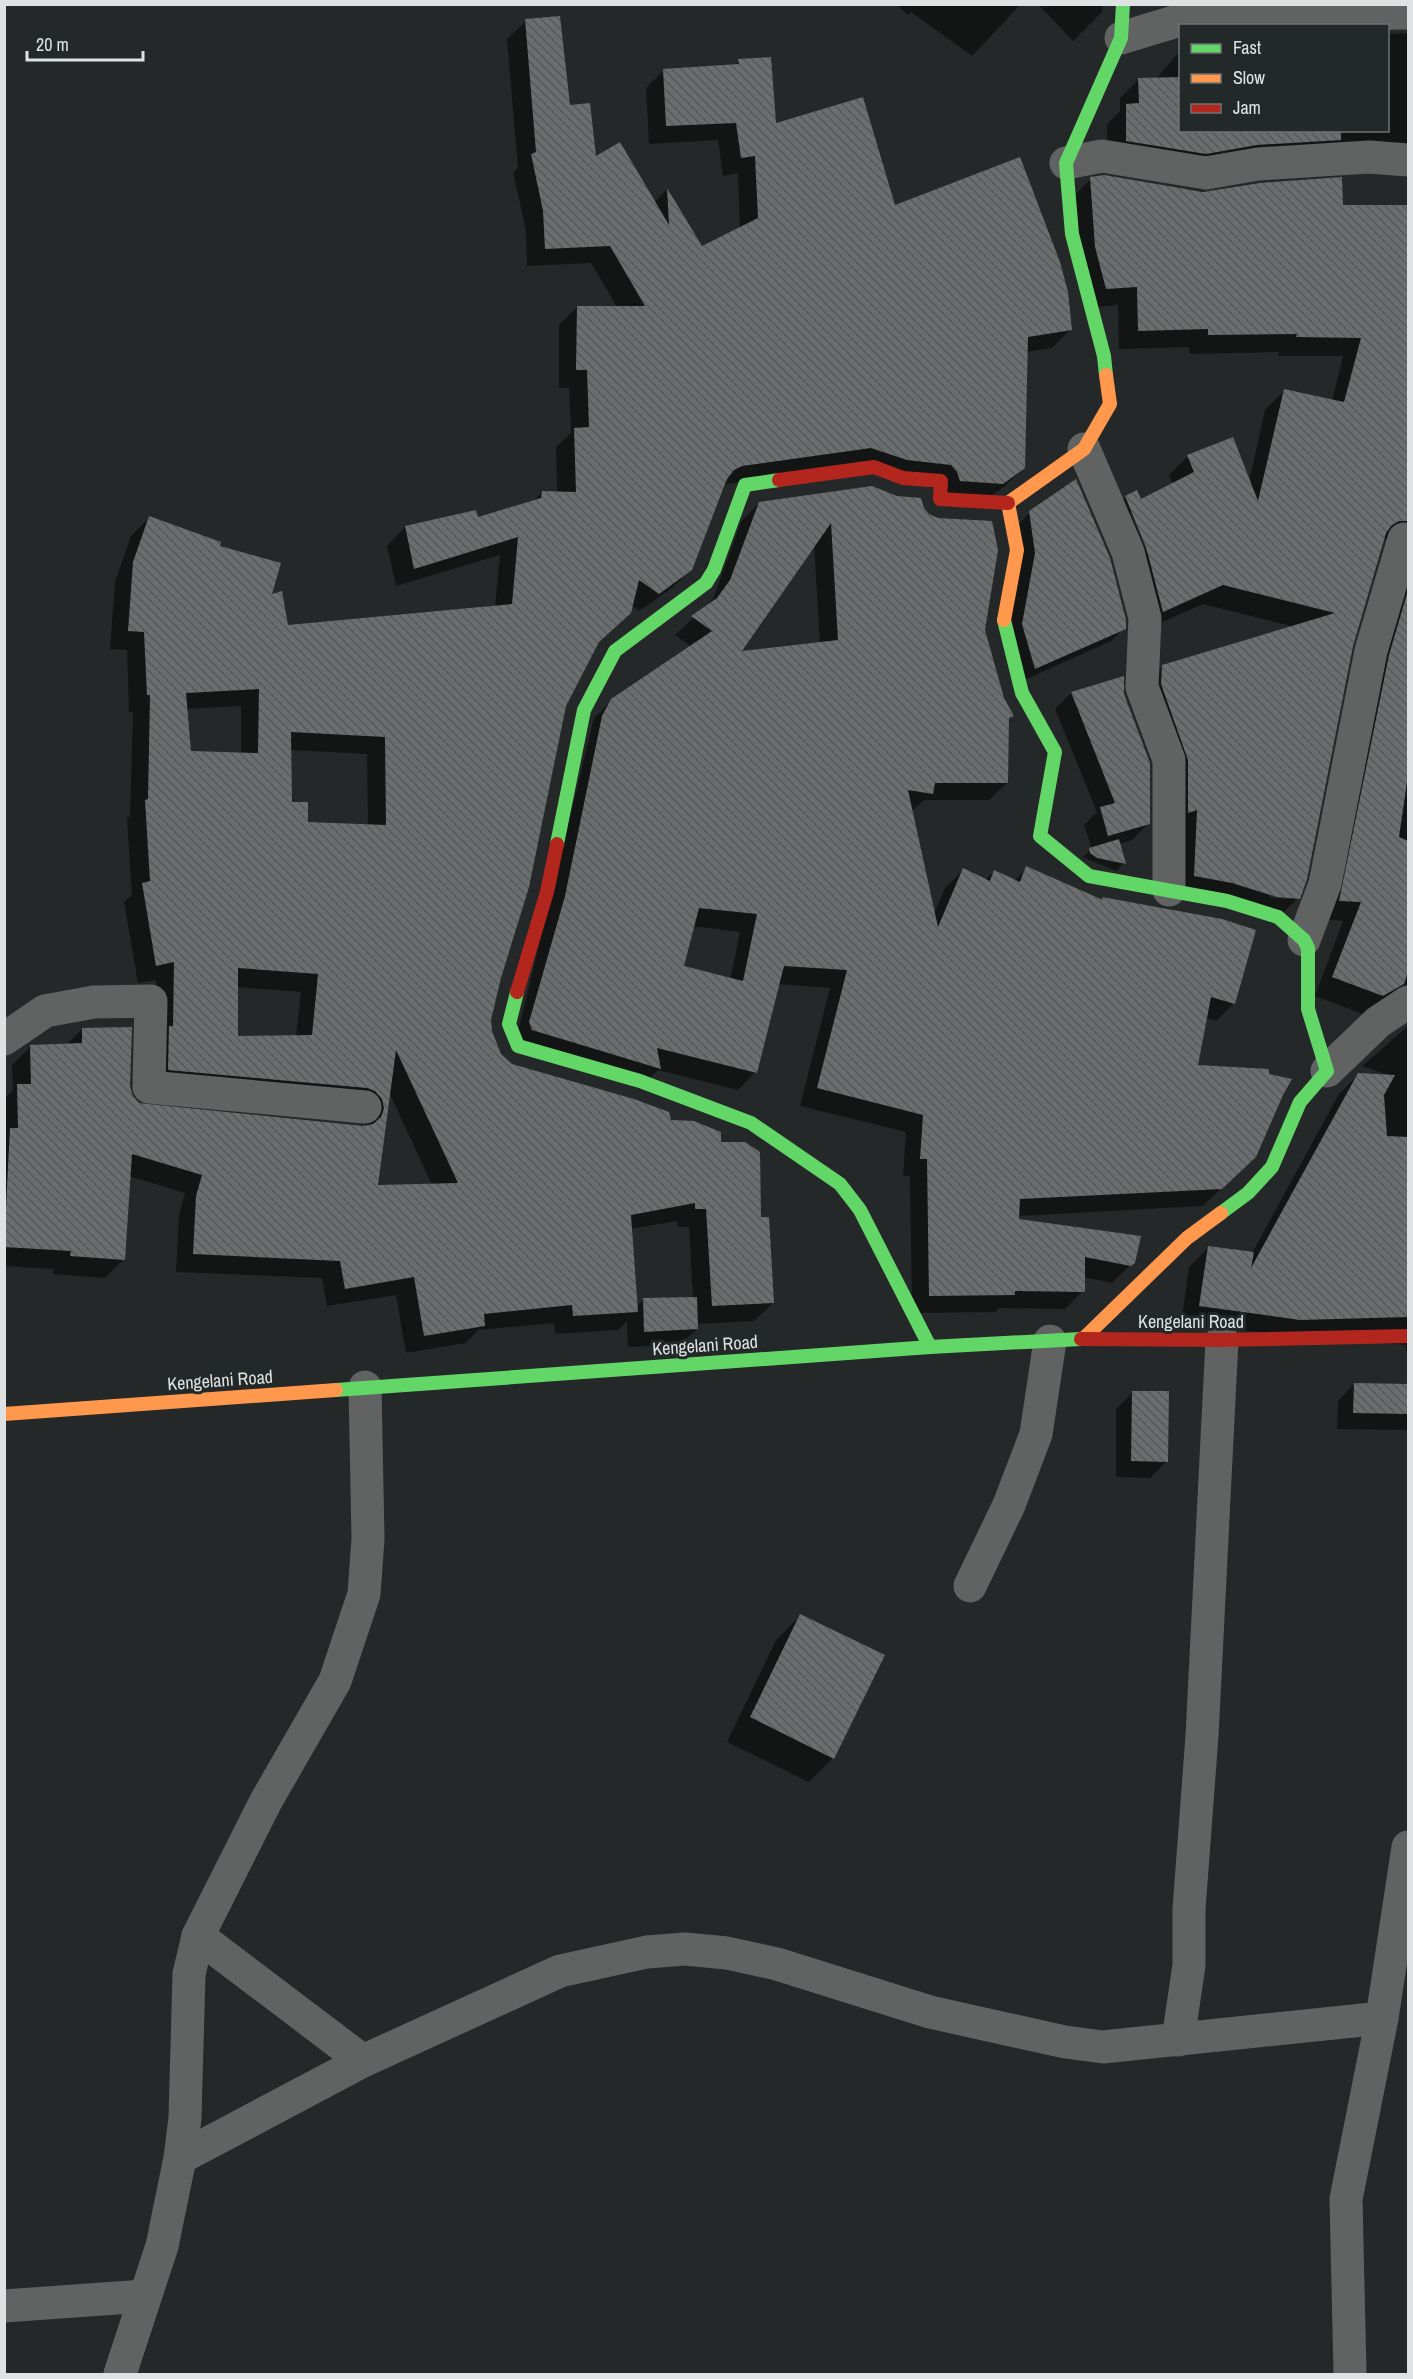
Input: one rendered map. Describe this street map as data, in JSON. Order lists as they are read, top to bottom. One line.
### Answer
{"streets":{"street":["Kengelani Road"]},"legend":["Fast","Slow","Jam"],"scale_bar":"20 m"}
